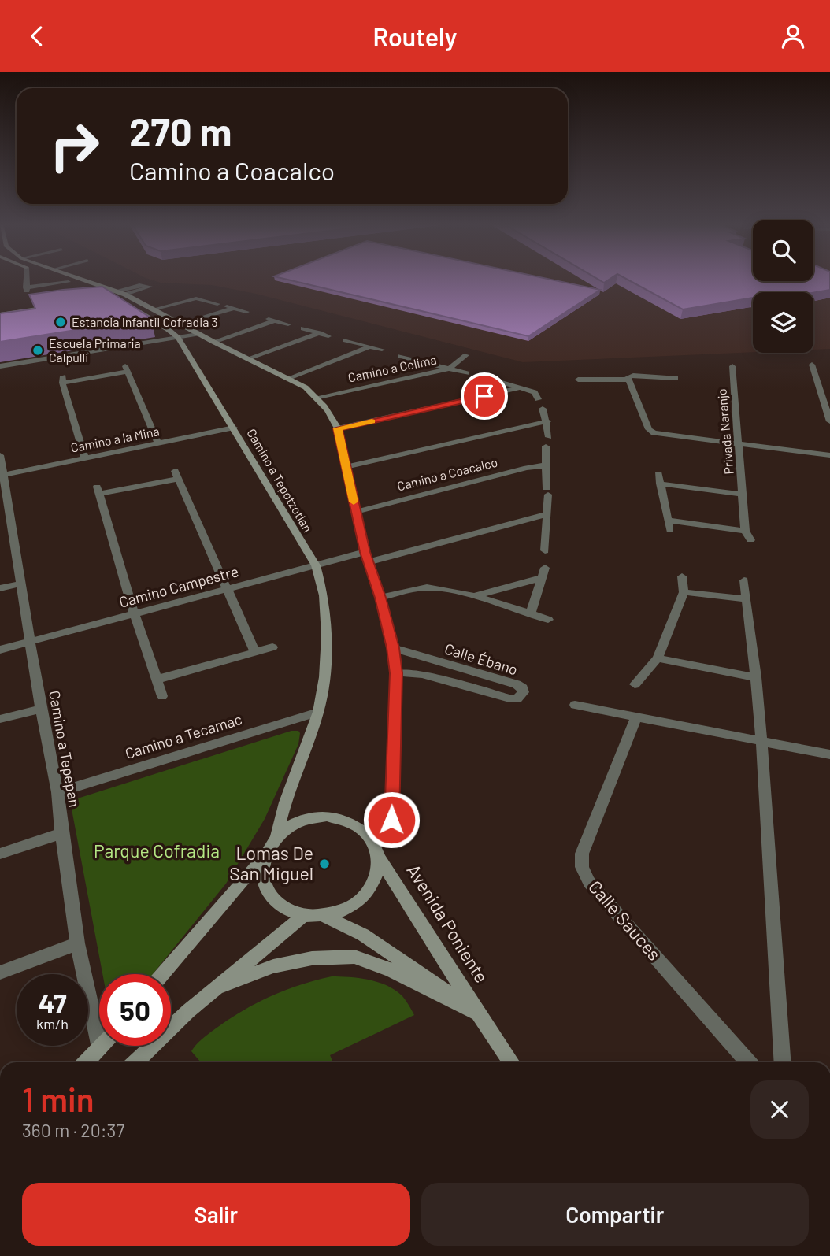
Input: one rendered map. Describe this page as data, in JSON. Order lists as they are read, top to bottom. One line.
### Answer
{"streets":{"main road":["Camino a Tepotzotlán","Avenida Poniente"],"street":["Camino a Colima","Privada Naranjo","Camino a la Mina","Camino a Coacalco","Camino Campestre","Calle Ébano","Camino a Tecamac","Camino a Tepepan","Calle Sauces"]},"crossings":[["Camino a Colima","Camino a Tepotzotlán"],["Camino a la Mina","Camino a Tepotzotlán"],["Camino a la Mina","Camino a Tepepan"],["Camino a Coacalco","Camino a Tepotzotlán"],["Camino a Tepotzotlán","Camino Campestre"],["Camino a Tepotzotlán","Calle Ébano"],["Camino a Tepotzotlán","Camino a Tecamac"],["Camino a Tepotzotlán","Avenida Poniente"],["Camino Campestre","Camino a Tepepan"],["Camino a Tecamac","Camino a Tepepan"]],"parks":["Parque Cofradia"],"places":["Estancia Infantil Cofradia 3","Escuela Primaria Calpulli","Lomas De San Miguel"],"page":{"header":"Routely","turn":["270 m","Camino a Coacalco"],"speed":"47 km/h","limit":"50","heading":["1 min","360 m · 20:37"],"buttons":["Salir","Compartir"]}}
